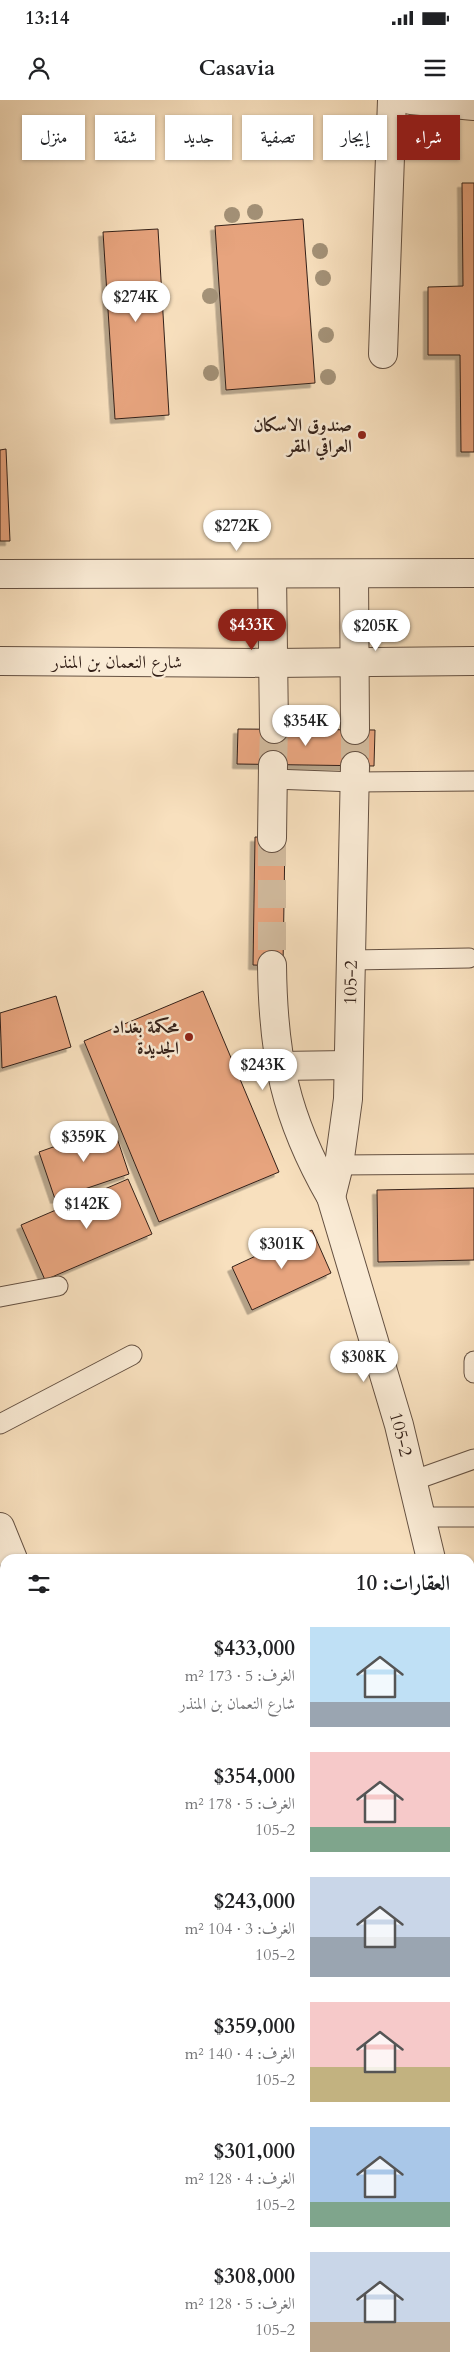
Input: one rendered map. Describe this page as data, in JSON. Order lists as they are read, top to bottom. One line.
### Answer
{"streets":{"street":["شارع النعمان بن المنذر","105-2"]},"places":["صندوق الاسكان العراقي المقر","محكمة بغداد الجديدة"],"page":{"status":"13:14","header":"Casavia","chip":["شراء","إيجار","تصفية","جديد","شقة","منزل"],"price":["$274K","$272K","$433K","$205K","$354K","$243K","$359K","$142K","$301K","$308K"],"heading":"العقارات: 10","list":[{"name":"$433,000","note":"الغرف: 5 · 173 m² · شارع النعمان بن المنذر"},{"name":"$354,000","note":"الغرف: 5 · 178 m² · 105-2"},{"name":"$243,000","note":"الغرف: 3 · 104 m² · 105-2"},{"name":"$359,000","note":"الغرف: 4 · 140 m² · 105-2"},{"name":"$301,000","note":"الغرف: 4 · 128 m² · 105-2"},{"name":"$308,000","note":"الغرف: 5 · 128 m² · 105-2"}]}}
